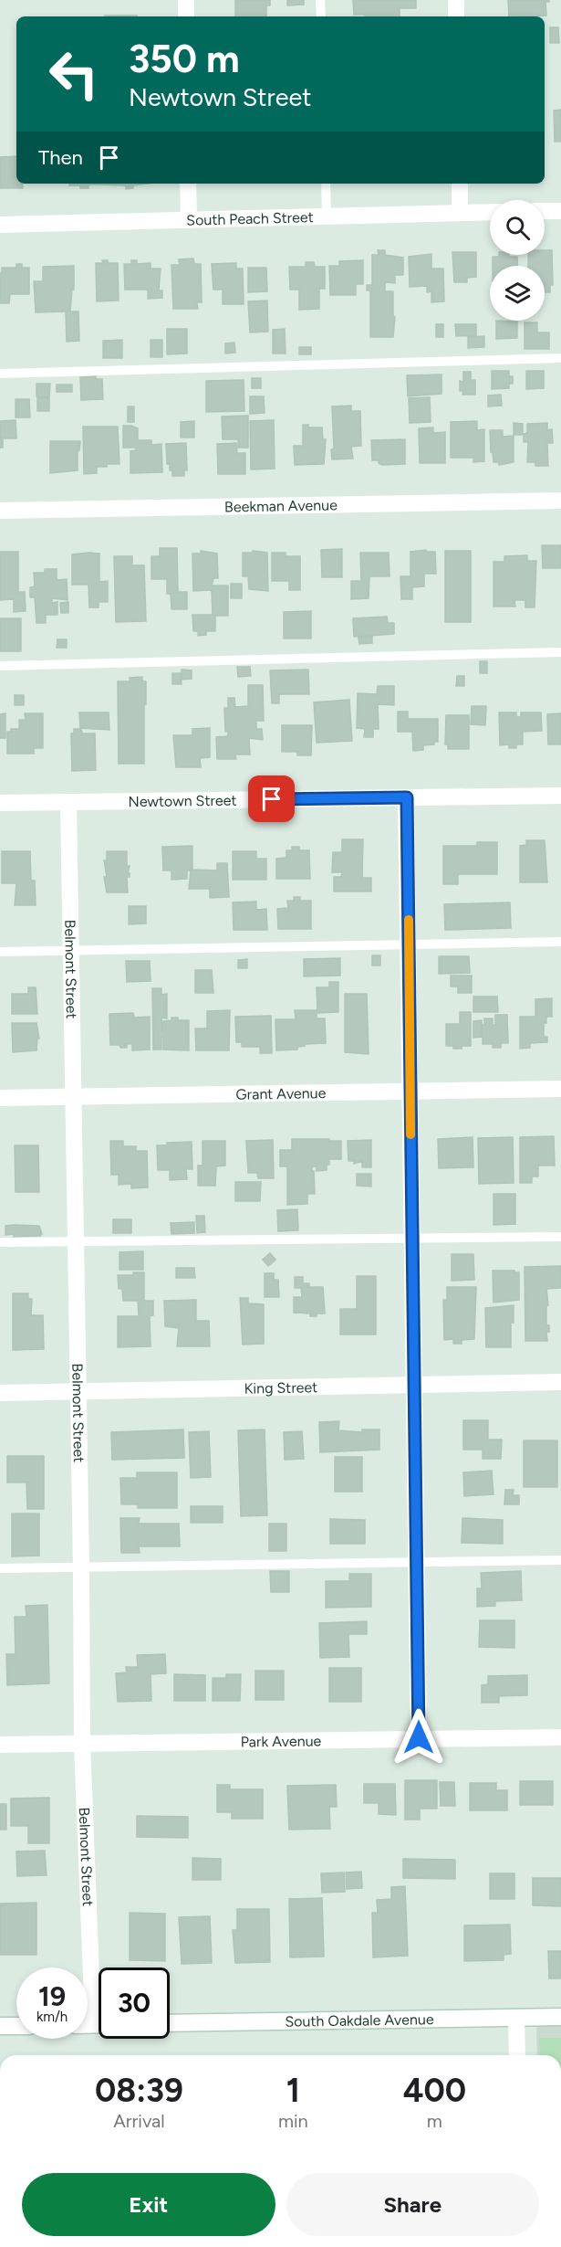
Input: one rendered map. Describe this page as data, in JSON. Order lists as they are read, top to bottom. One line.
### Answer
{"streets":{"street":["South Peach Street","Beekman Avenue","Newtown Street","Belmont Street","Grant Avenue","King Street","Park Avenue","South Oakdale Avenue"]},"crossings":[["Newtown Street","Belmont Street"],["Belmont Street","Grant Avenue"],["Belmont Street","King Street"],["Belmont Street","Park Avenue"]],"page":{"turn":["350 m","Newtown Street"],"then":"Then","speed":"19 km/h","limit":"30","eta":["08:39","Arrival","1","min","400","m"],"buttons":["Exit","Share"]}}
